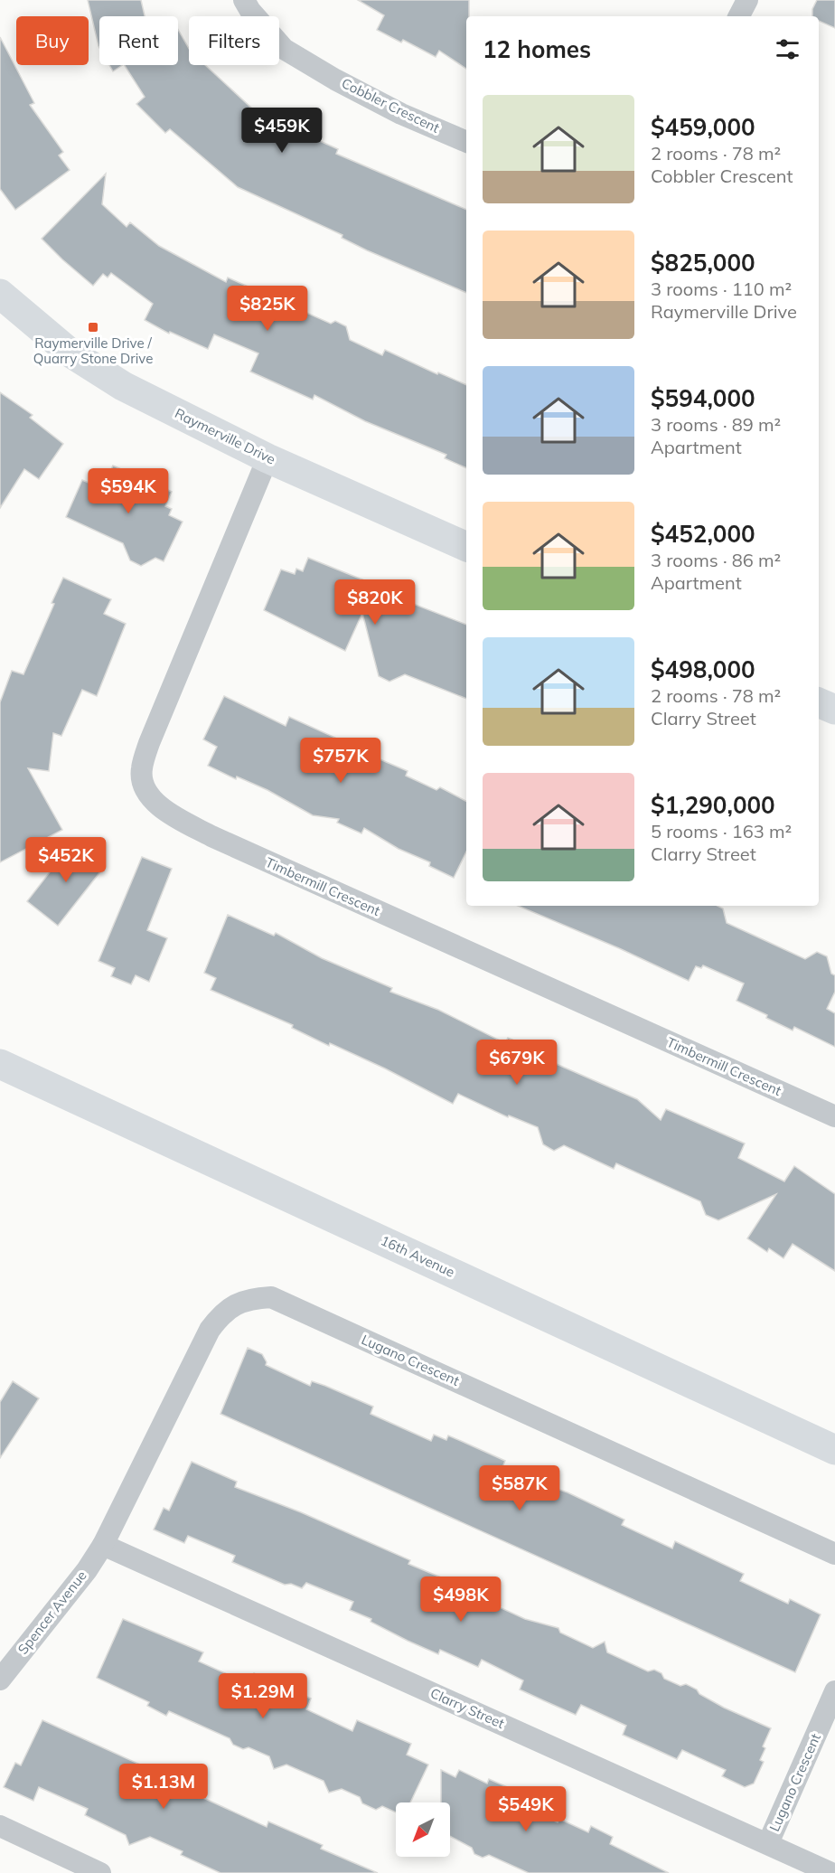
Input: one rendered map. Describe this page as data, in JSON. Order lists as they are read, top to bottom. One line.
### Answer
{"streets":{"main road":["Raymerville Drive","16th Avenue"],"street":["Cobbler Crescent","Timbermill Crescent","Lugano Crescent","Spencer Avenue","Clarry Street"]},"crossings":[["Raymerville Drive","Timbermill Crescent"],["Lugano Crescent","Spencer Avenue"],["Lugano Crescent","Clarry Street"],["Spencer Avenue","Clarry Street"]],"places":{"transit":["Raymerville Drive / Quarry Stone Drive"]},"north":"bottom left","page":{"chip":["Buy","Rent","Filters"],"heading":"12 homes","list":[{"name":"$459,000","note":"2 rooms · 78 m² · Cobbler Crescent"},{"name":"$825,000","note":"3 rooms · 110 m² · Raymerville Drive"},{"name":"$594,000","note":"3 rooms · 89 m² · Apartment"},{"name":"$452,000","note":"3 rooms · 86 m² · Apartment"},{"name":"$498,000","note":"2 rooms · 78 m² · Clarry Street"},{"name":"$1,290,000","note":"5 rooms · 163 m² · Clarry Street"}],"price":["$459K","$825K","$594K","$820K","$757K","$452K","$679K","$587K","$498K","$1.29M","$1.13M","$549K"]}}
